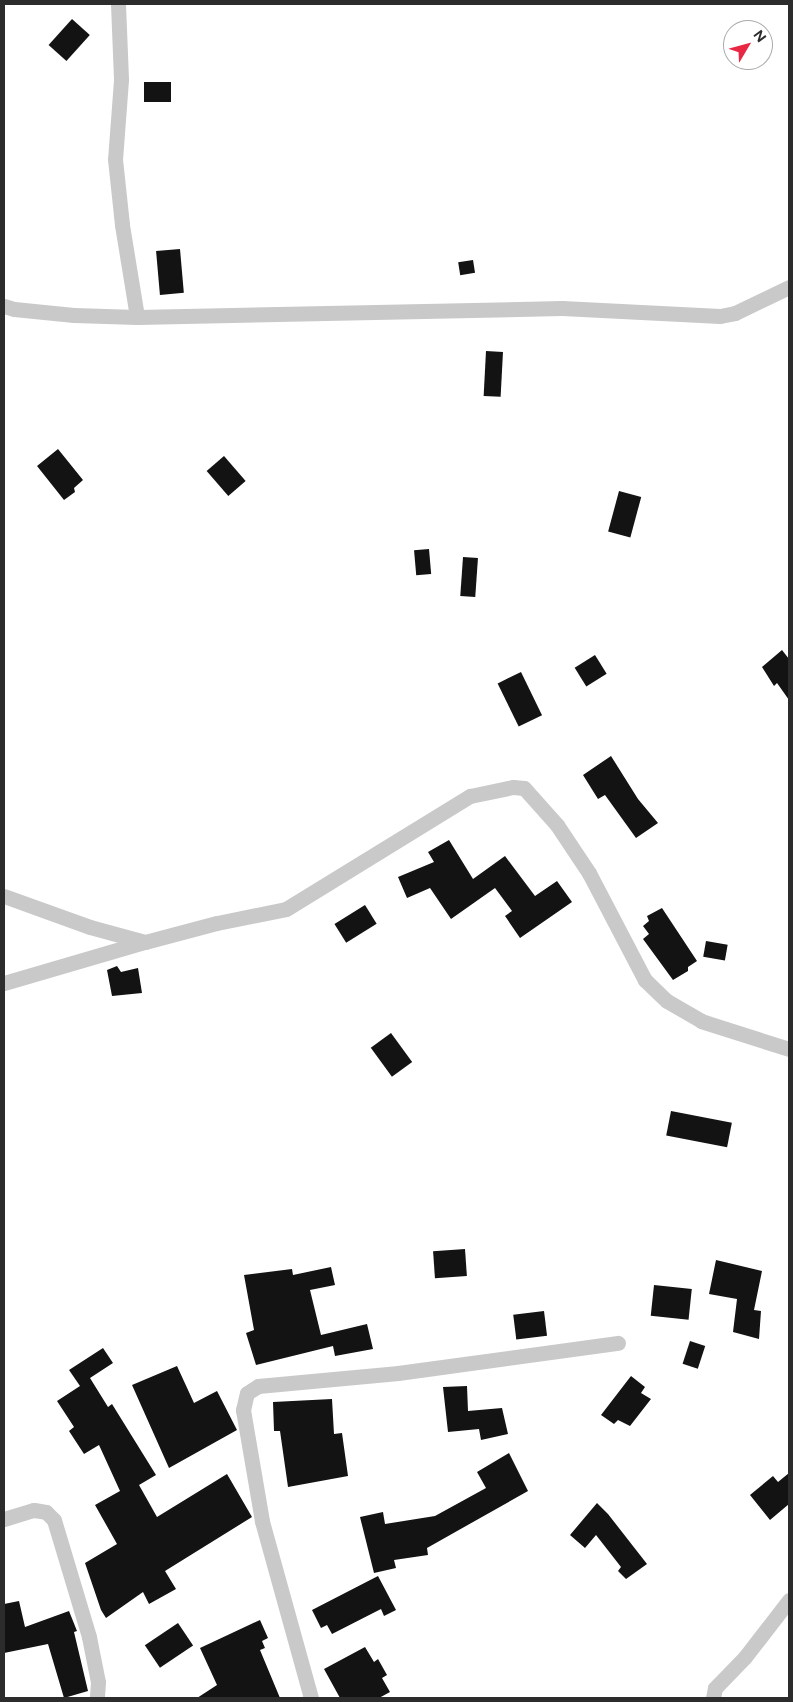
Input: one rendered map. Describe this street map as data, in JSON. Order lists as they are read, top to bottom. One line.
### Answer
{"north":"top right"}
